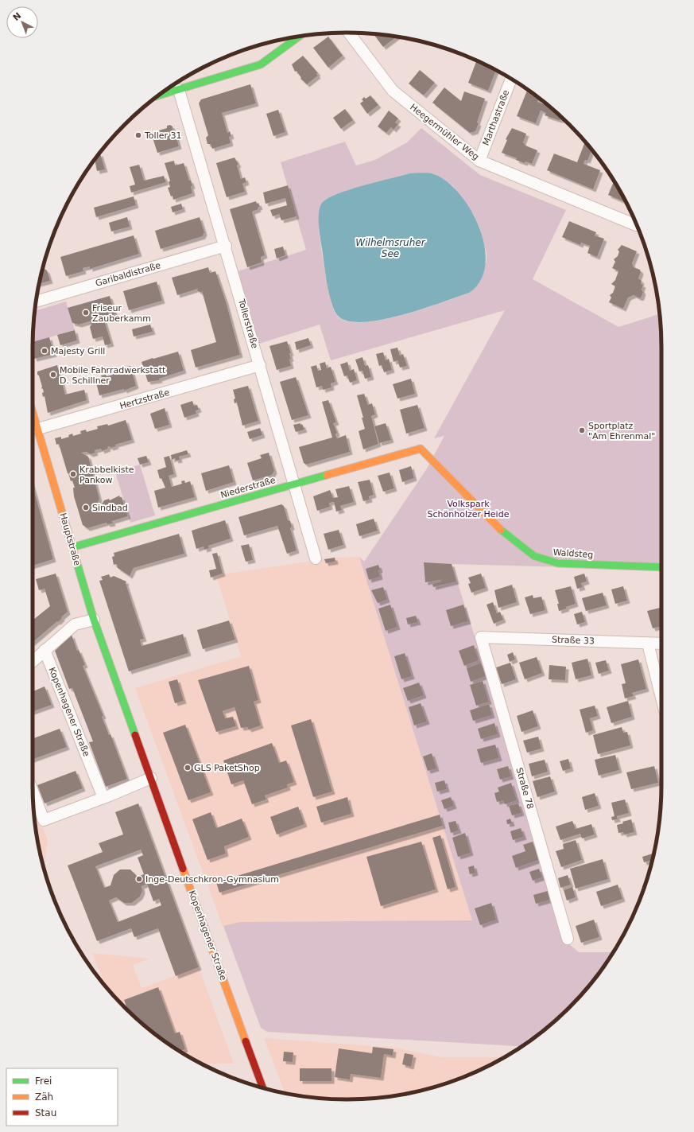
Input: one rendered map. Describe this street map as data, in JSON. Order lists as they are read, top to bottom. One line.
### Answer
{"streets":{"street":["Marthastraße","Heegermühler Weg","Garibaldistraße","Tollerstraße","Hertzstraße","Niederstraße","Hauptstraße","Waldsteg","Straße 33","Kopenhagener Straße","Straße 78"]},"crossings":[["Marthastraße","Heegermühler Weg"],["Garibaldistraße","Tollerstraße"],["Tollerstraße","Hertzstraße"],["Tollerstraße","Niederstraße"],["Hertzstraße","Hauptstraße"],["Niederstraße","Hauptstraße"],["Niederstraße","Waldsteg"],["Hauptstraße","Kopenhagener Straße"],["Straße 33","Straße 78"]],"water":["Wilhelmsruher See"],"parks":["Volkspark Schönholzer Heide"],"places":["Toller 31","Friseur Zauberkamm","Majesty Grill","Mobile Fahrradwerkstatt D. Schillner","Sportplatz \"Am Ehrenmal\"","Krabbelkiste Pankow","Sindbad","GLS PaketShop","Inge-Deutschkron-Gymnasium"],"legend":["Frei","Zäh","Stau"],"north":"top left"}
